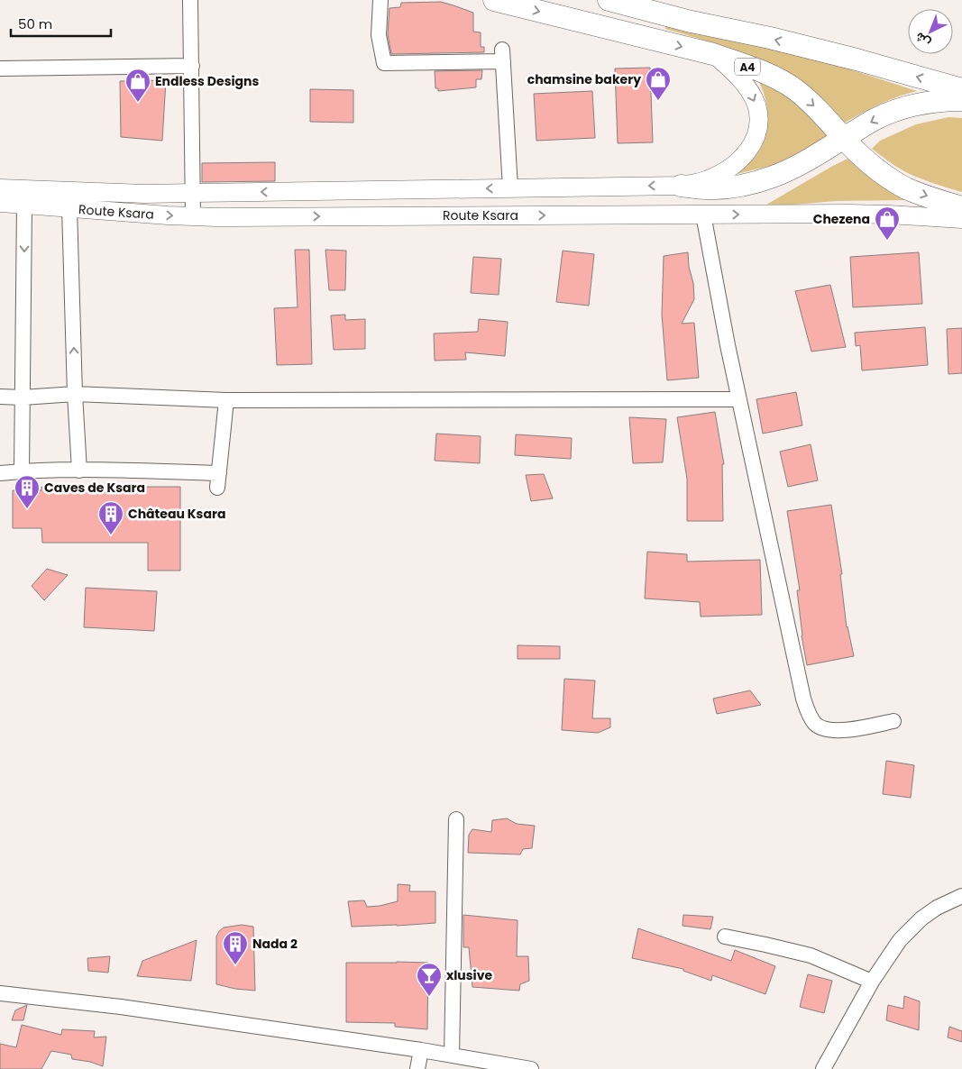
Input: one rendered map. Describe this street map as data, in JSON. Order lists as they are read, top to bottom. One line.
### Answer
{"streets":{"highway":["A4"],"main road":["Route Ksara"]},"crossings":[["A4","Route Ksara"]],"places":{"shop":["chamsine bakery","Endless Designs","Chezena"],"building":["Caves de Ksara","Château Ksara","Nada 2"],"bar":["xlusive"]},"scale_bar":"50 m","north":"bottom left"}
